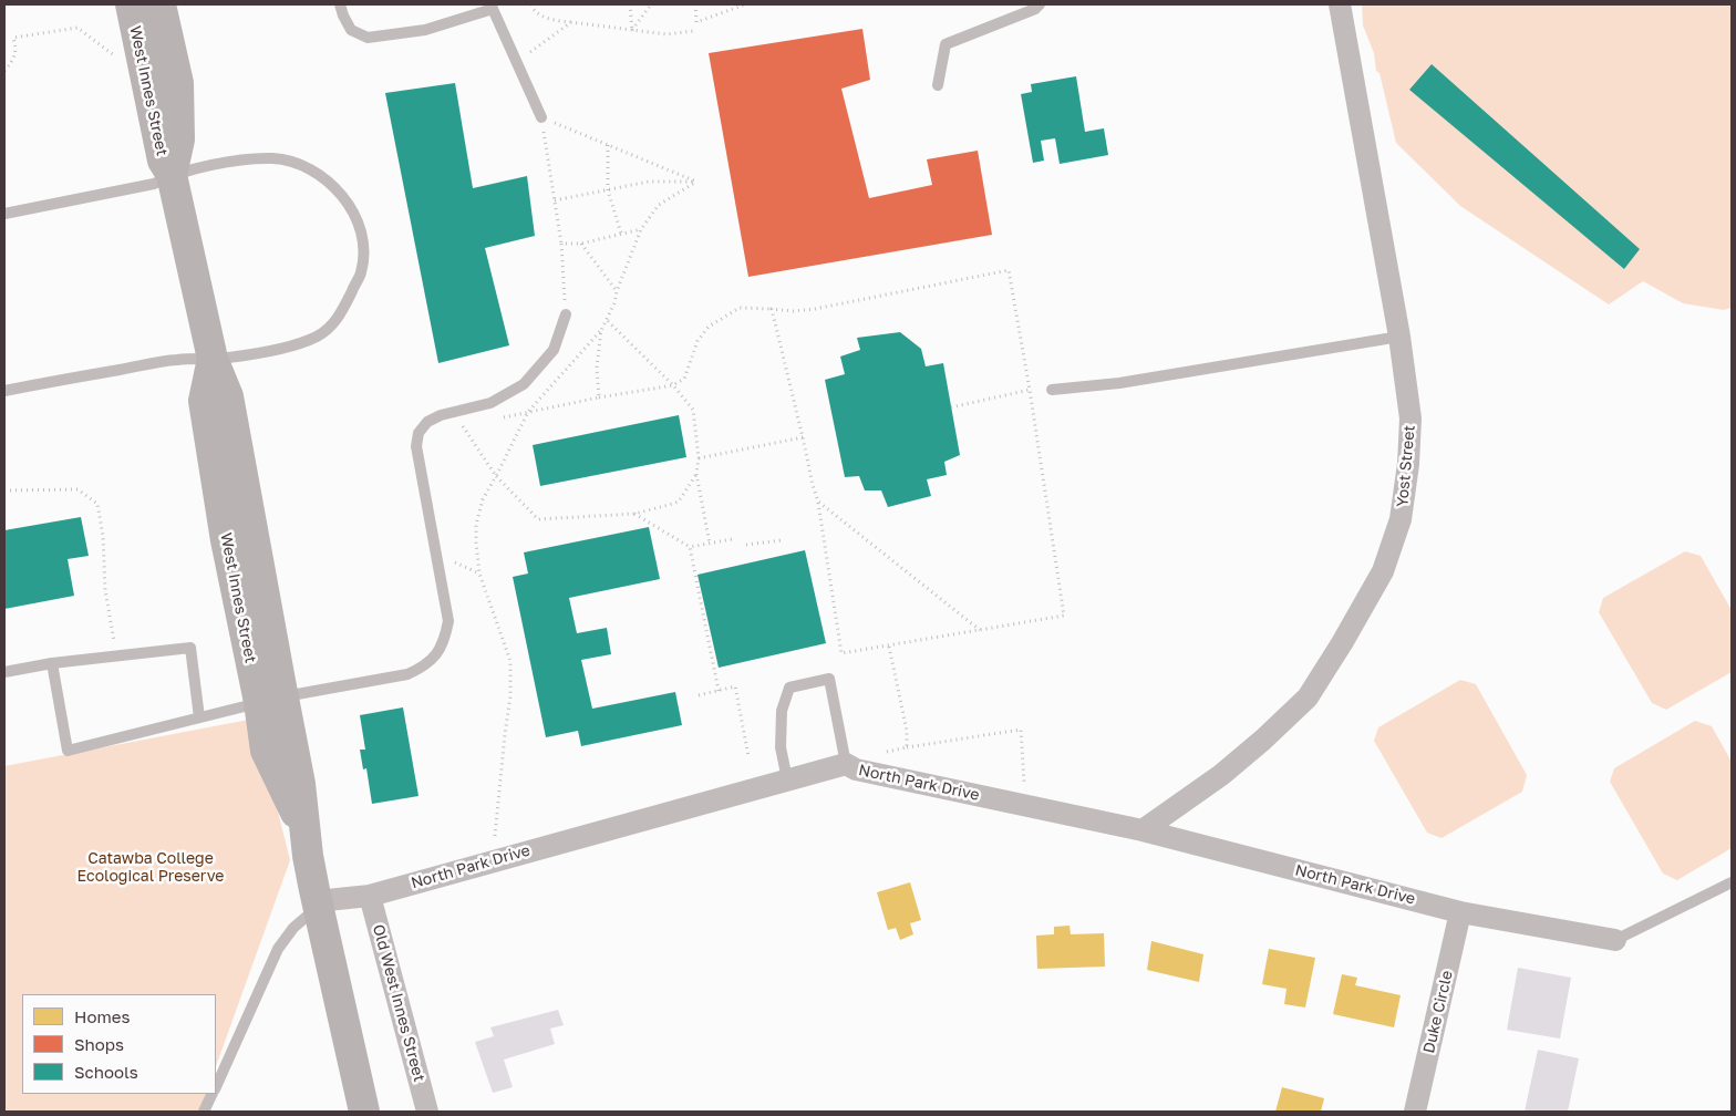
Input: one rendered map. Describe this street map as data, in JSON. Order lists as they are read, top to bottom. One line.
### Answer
{"streets":{"main road":["West Innes Street"],"street":["Yost Street","North Park Drive","Old West Innes Street","Duke Circle"]},"crossings":[["West Innes Street","North Park Drive"],["Yost Street","North Park Drive"],["North Park Drive","Old West Innes Street"],["North Park Drive","Duke Circle"]],"parks":["Catawba College Ecological Preserve"],"legend":["Homes","Shops","Schools"]}
